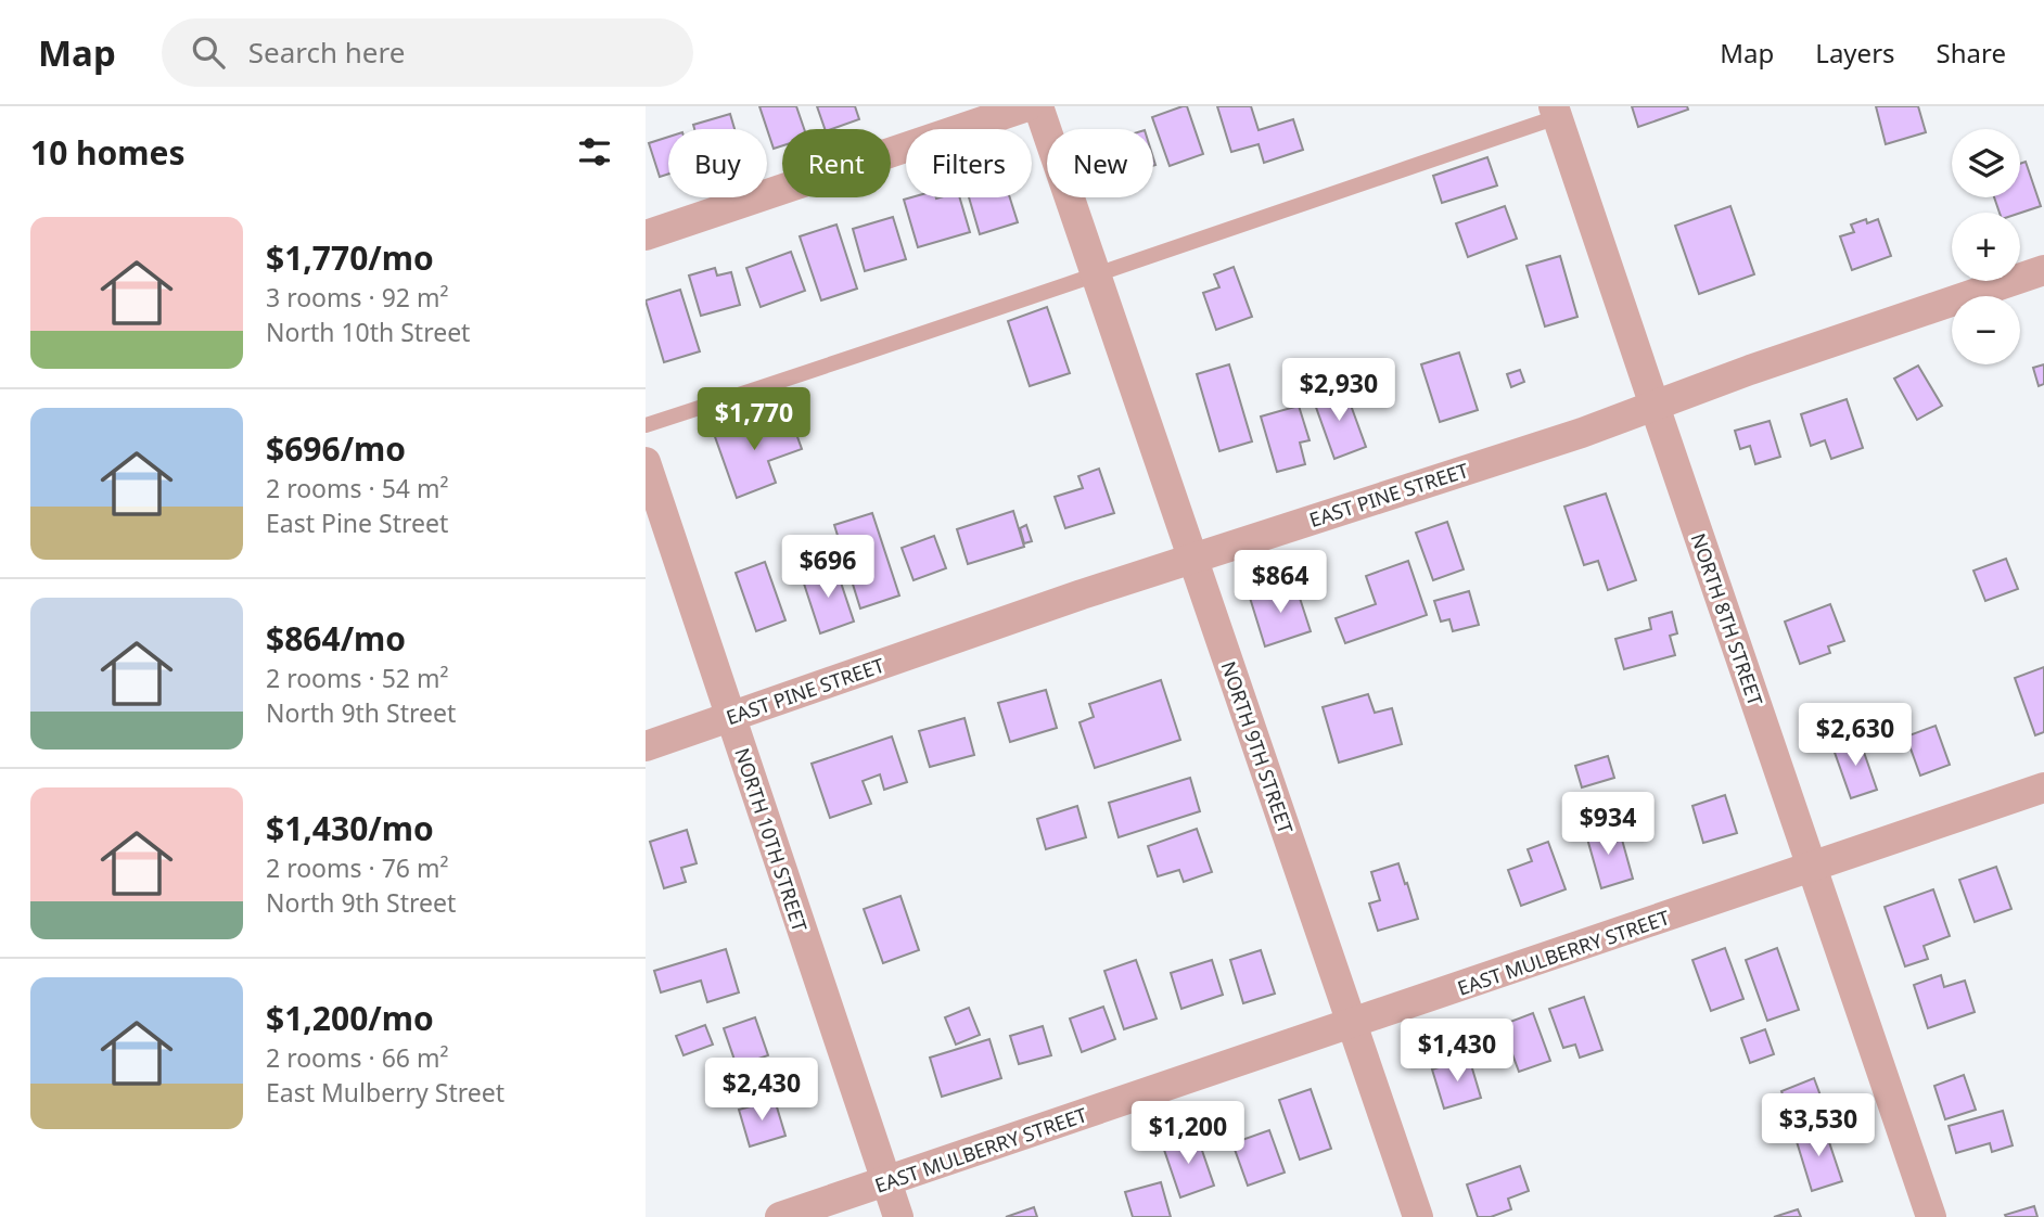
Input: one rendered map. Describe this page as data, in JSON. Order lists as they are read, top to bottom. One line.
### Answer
{"streets":{"street":["EAST PINE STREET","NORTH 8TH STREET","NORTH 9TH STREET","NORTH 10TH STREET","EAST MULBERRY STREET"]},"crossings":[["EAST PINE STREET","NORTH 8TH STREET"],["EAST PINE STREET","NORTH 9TH STREET"],["EAST PINE STREET","NORTH 10TH STREET"],["NORTH 8TH STREET","EAST MULBERRY STREET"],["NORTH 9TH STREET","EAST MULBERRY STREET"],["NORTH 10TH STREET","EAST MULBERRY STREET"]],"page":{"header":"Map","search":"Search here","nav":["Map","Layers","Share"],"heading":"10 homes","map_buttons":["+","−"],"chip":["Buy","Rent","Filters","New"],"list":[{"name":"$1,770/mo","note":"3 rooms · 92 m² · North 10th Street"},{"name":"$696/mo","note":"2 rooms · 54 m² · East Pine Street"},{"name":"$864/mo","note":"2 rooms · 52 m² · North 9th Street"},{"name":"$1,430/mo","note":"2 rooms · 76 m² · North 9th Street"},{"name":"$1,200/mo","note":"2 rooms · 66 m² · East Mulberry Street"}],"price":["$2,930","$1,770","$696","$864","$2,630","$934","$1,430","$2,430","$3,530","$1,200"]}}
